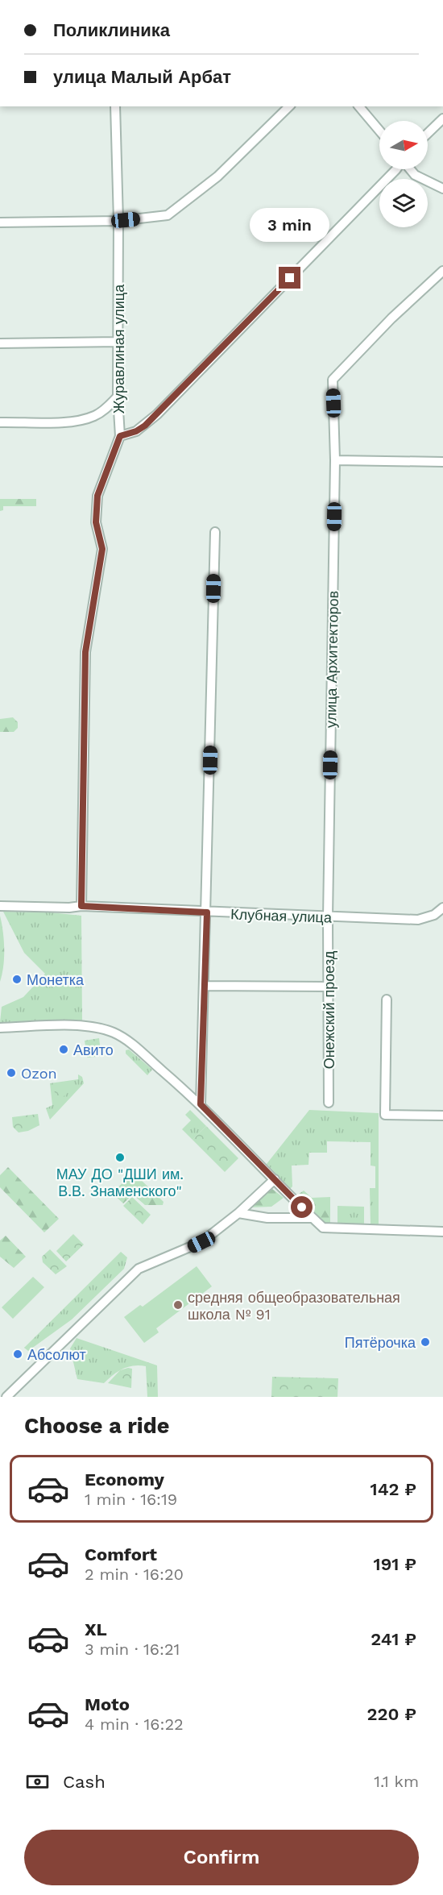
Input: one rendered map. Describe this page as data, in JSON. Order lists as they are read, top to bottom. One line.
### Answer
{"streets":{"street":["Журавлиная улица","улица Архитекторов","Клубная улица","Онежский проезд"]},"crossings":[["Журавлиная улица","Клубная улица"],["улица Архитекторов","Клубная улица"],["улица Архитекторов","Онежский проезд"],["Клубная улица","Онежский проезд"]],"places":["Монетка","Авито","Ozon","МАУ ДО \"ДШИ им. В.В. Знаменского\"","средняя общеобразовательная школа № 91","Пятёрочка","Абсолют"],"north":"right","page":{"banner":["Поликлиника","улица Малый Арбат"],"bubble":"3 min","heading":"Choose a ride","list":[{"name":"Economy","note":"1 min · 16:19","value":"142 ₽"},{"name":"Comfort","note":"2 min · 16:20","value":"191 ₽"},{"name":"XL","note":"3 min · 16:21","value":"241 ₽"},{"name":"Moto","note":"4 min · 16:22","value":"220 ₽"}],"pay":["Cash","1.1 km"],"buttons":"Confirm"}}
